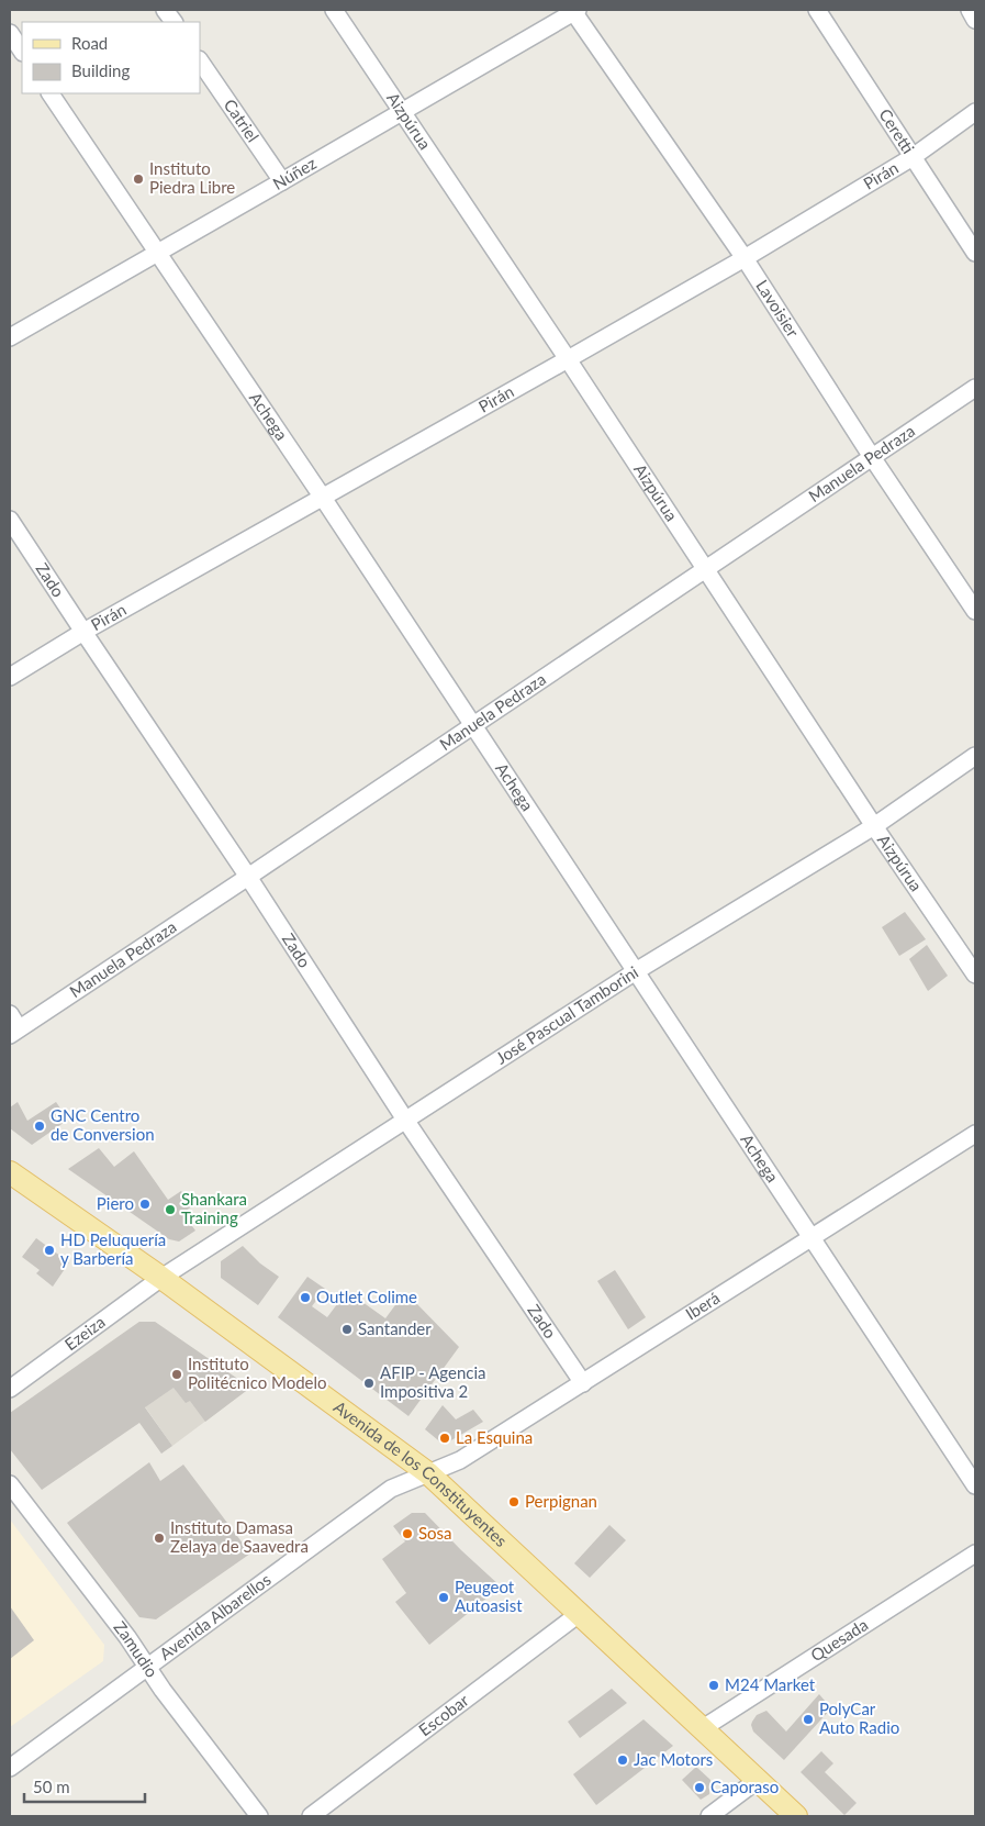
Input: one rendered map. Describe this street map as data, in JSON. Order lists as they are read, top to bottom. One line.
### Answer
{"streets":{"main road":["Avenida de los Constituyentes"],"street":["Catriel","Aizpúrua","Ceretti","Núñez","Pirán","Lavoisier","Achega","Manuela Pedraza","Zado","José Pascual Tamborini","Iberá","Ezeiza","Avenida Albarellos","Quesada","Zamudio","Escobar"]},"crossings":[["Catriel","Núñez"],["Aizpúrua","Núñez"],["Aizpúrua","Pirán"],["Aizpúrua","Manuela Pedraza"],["Aizpúrua","José Pascual Tamborini"],["Ceretti","Pirán"],["Núñez","Lavoisier"],["Núñez","Achega"],["Pirán","Lavoisier"],["Pirán","Achega"],["Pirán","Zado"],["Lavoisier","Manuela Pedraza"],["Achega","Manuela Pedraza"],["Achega","José Pascual Tamborini"],["Achega","Iberá"],["Manuela Pedraza","Zado"],["Zado","José Pascual Tamborini"],["Zado","Iberá"],["José Pascual Tamborini","Ezeiza"],["José Pascual Tamborini","Avenida de los Constituyentes"],["Iberá","Avenida de los Constituyentes"],["Iberá","Avenida Albarellos"],["Ezeiza","Avenida de los Constituyentes"],["Avenida de los Constituyentes","Avenida Albarellos"],["Avenida de los Constituyentes","Quesada"],["Avenida de los Constituyentes","Escobar"],["Avenida Albarellos","Zamudio"]],"places":["Instituto Piedra Libre","GNC Centro de Conversion","Piero","Shankara Training","HD Peluquería y Barbería","Outlet Colime","Santander","Instituto Politécnico Modelo","AFIP - Agencia Impositiva 2","La Esquina","Perpignan","Sosa","Instituto Damasa Zelaya de Saavedra","Peugeot Autoasist","M24 Market","PolyCar Auto Radio","Jac Motors","Caporaso"],"legend":["Road","Building"],"scale_bar":"50 m"}
